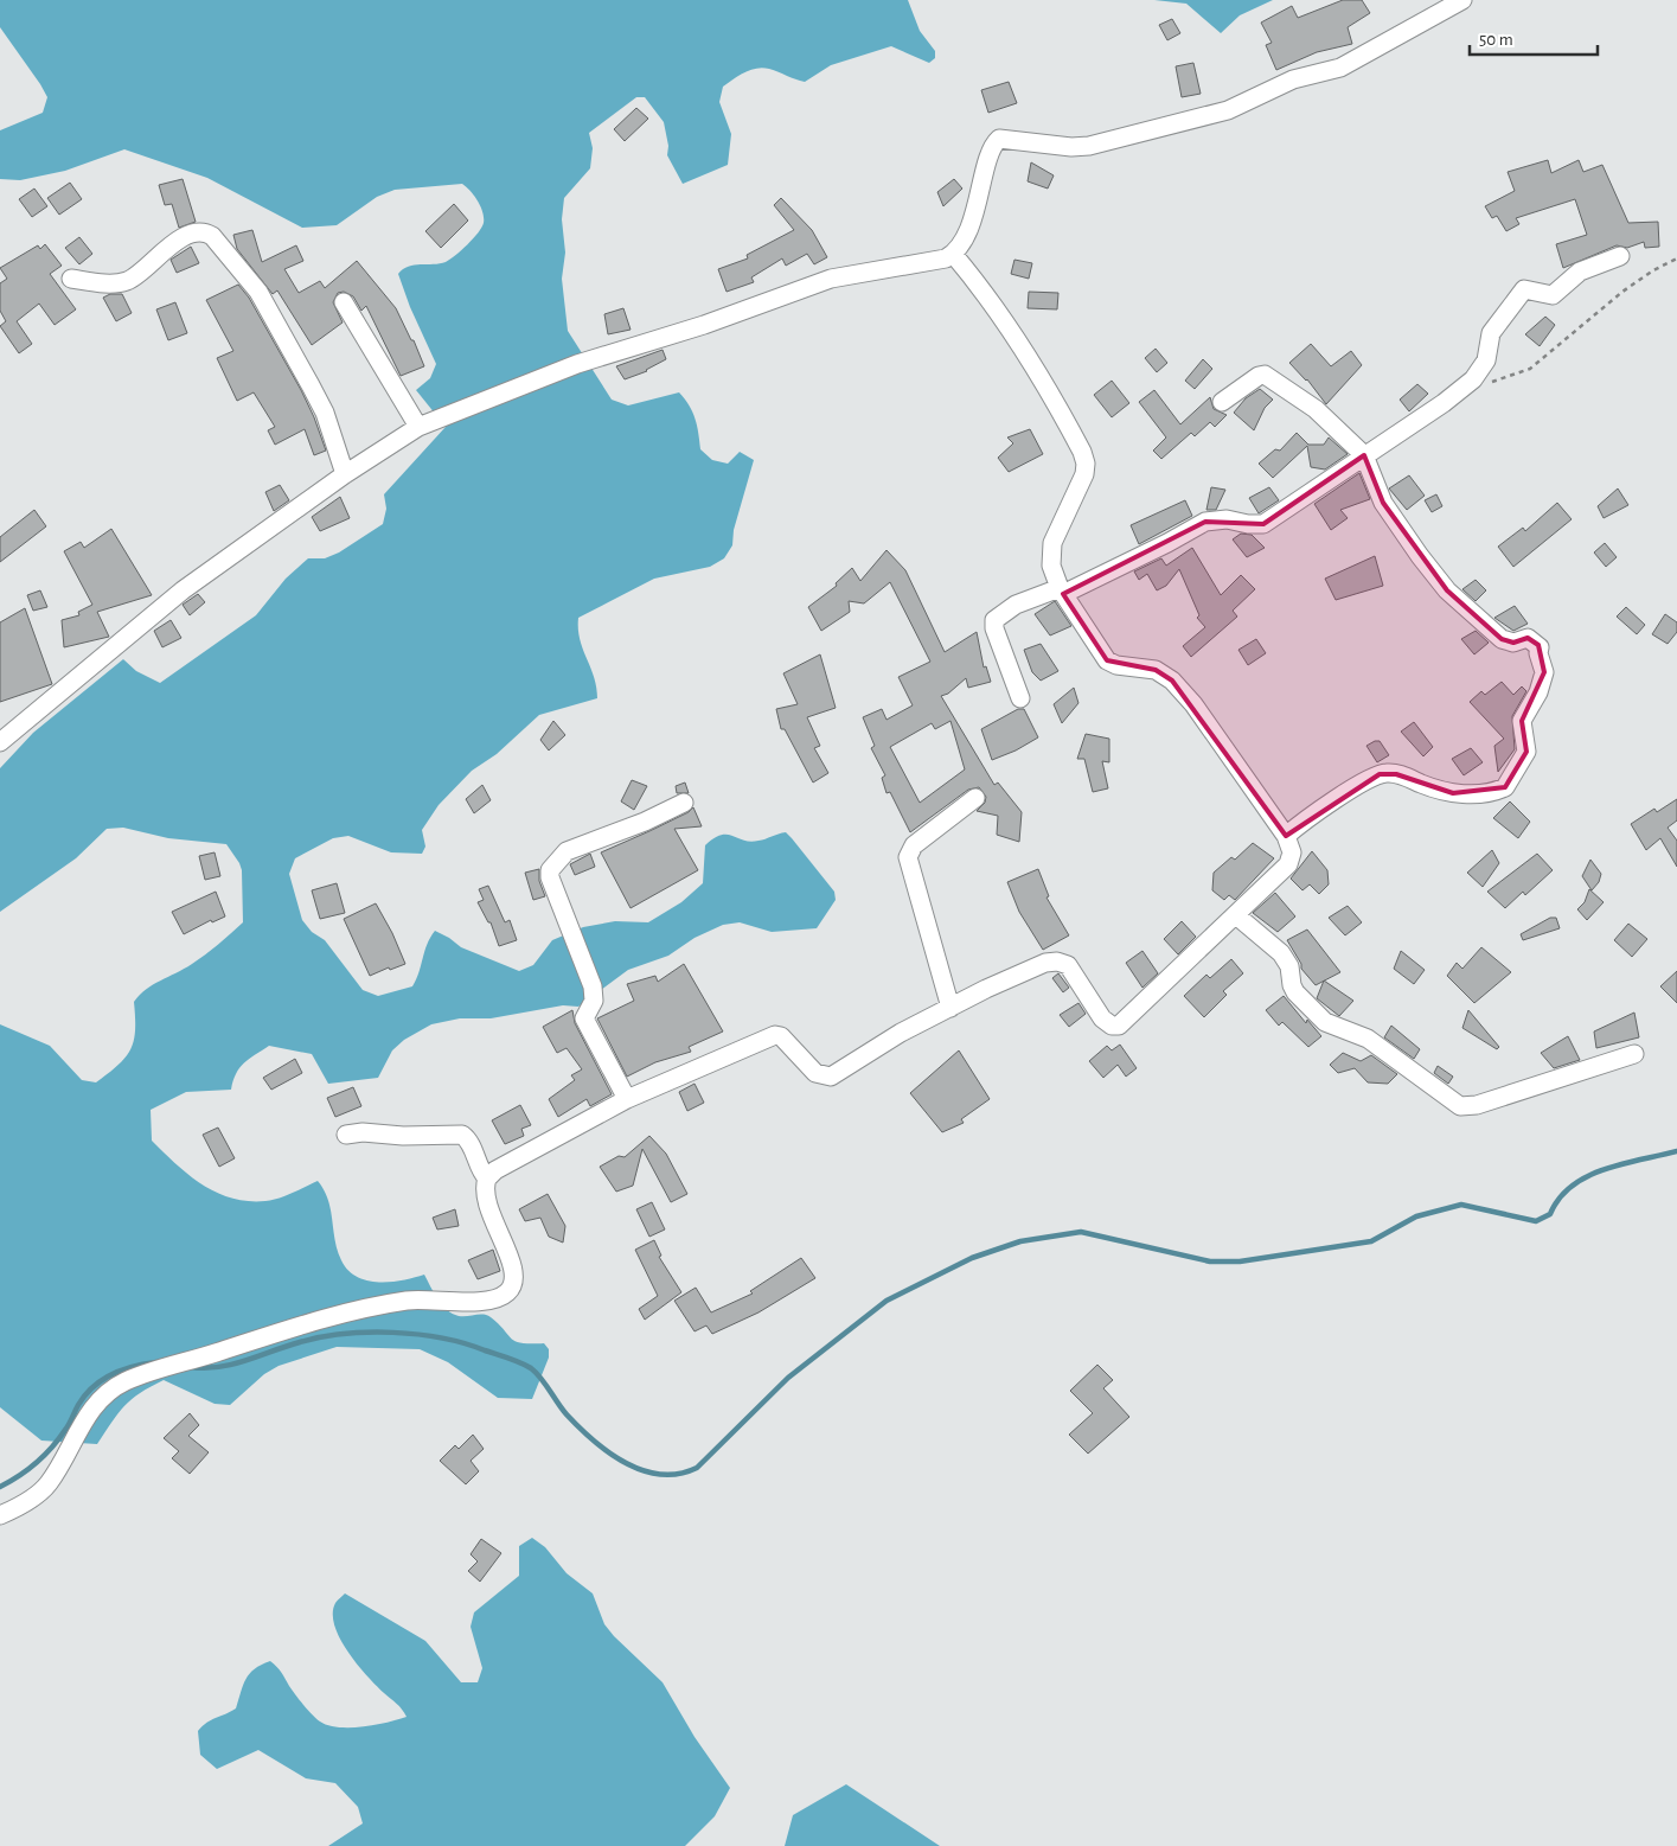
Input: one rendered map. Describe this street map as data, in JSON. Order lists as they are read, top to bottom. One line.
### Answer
{"scale_bar":"50 m"}
